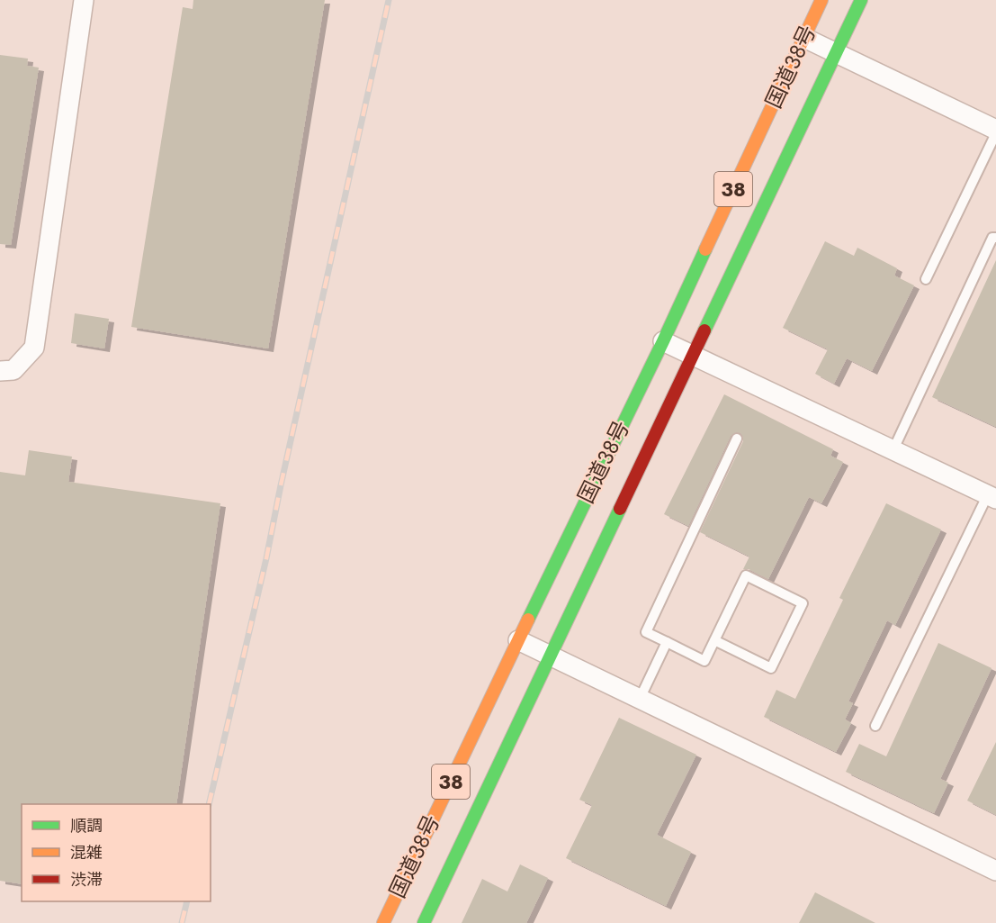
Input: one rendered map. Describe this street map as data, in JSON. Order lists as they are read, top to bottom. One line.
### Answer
{"streets":{"highway":["国道38号","38"]},"legend":["順調","混雑","渋滞"]}
